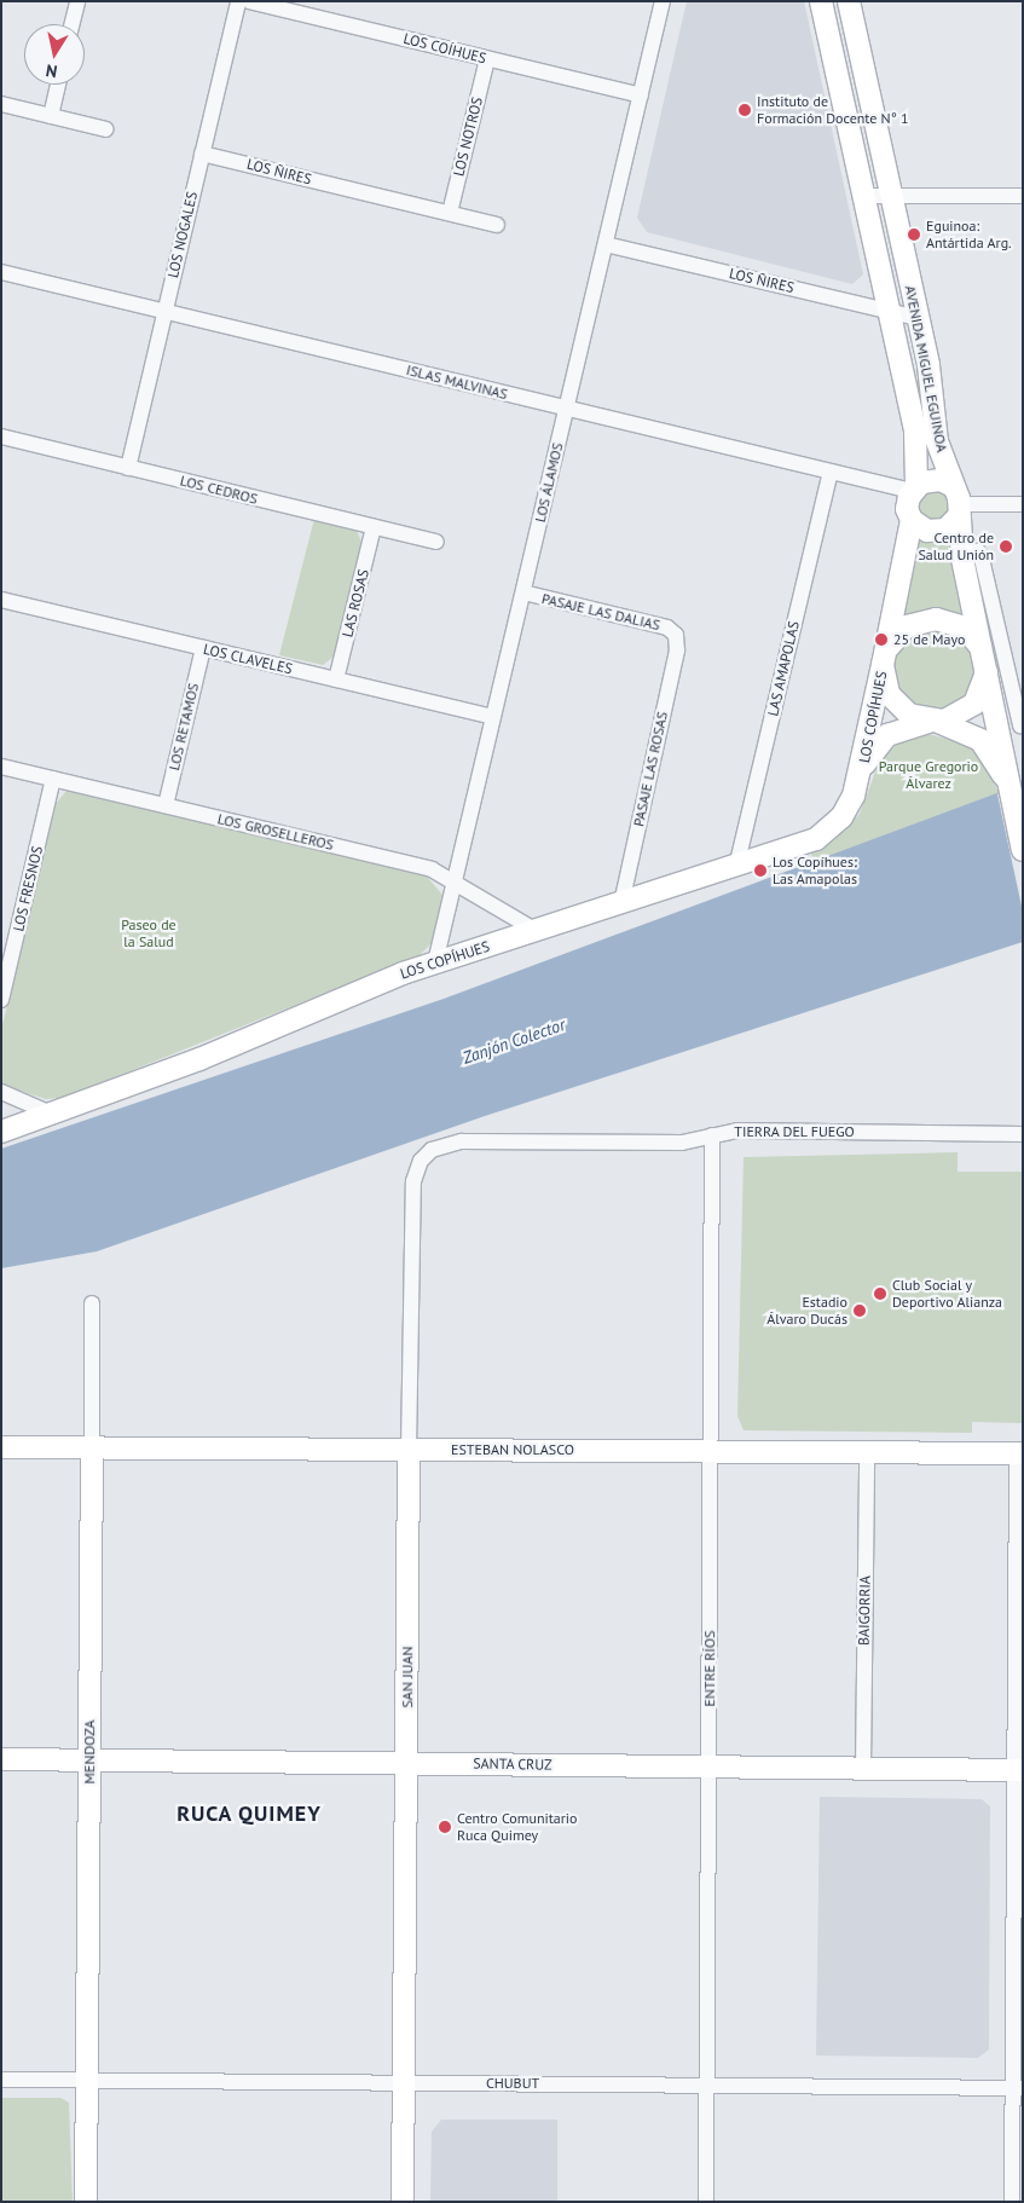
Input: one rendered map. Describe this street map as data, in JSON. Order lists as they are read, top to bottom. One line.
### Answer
{"streets":{"street":["LOS COÍHUES","LOS NOTROS","LOS ÑIRES","LOS NOGALES","AVENIDA MIGUEL EGUINOA","ISLAS MALVINAS","LOS ÁLAMOS","LOS CEDROS","LAS ROSAS","PASAJE LAS DALIAS","LOS CLAVELES","LAS AMAPOLAS","LOS COPÍHUES","LOS RETAMOS","PASAJE LAS ROSAS","LOS GROSELLEROS","LOS FRESNOS","TIERRA DEL FUEGO","ESTEBAN NOLASCO","BAIGORRIA","ENTRE RÍOS","SAN JUAN","MENDOZA","SANTA CRUZ","CHUBUT"]},"crossings":[["LOS COÍHUES","LOS NOTROS"],["LOS COÍHUES","LOS ÁLAMOS"],["LOS NOTROS","LOS ÑIRES"],["LOS ÑIRES","LOS NOGALES"],["LOS ÑIRES","AVENIDA MIGUEL EGUINOA"],["LOS ÑIRES","LOS ÁLAMOS"],["LOS NOGALES","ISLAS MALVINAS"],["LOS NOGALES","LOS CEDROS"],["AVENIDA MIGUEL EGUINOA","ISLAS MALVINAS"],["AVENIDA MIGUEL EGUINOA","LOS COPÍHUES"],["ISLAS MALVINAS","LOS ÁLAMOS"],["ISLAS MALVINAS","LAS AMAPOLAS"],["LOS ÁLAMOS","PASAJE LAS DALIAS"],["LOS ÁLAMOS","LOS CLAVELES"],["LOS ÁLAMOS","LOS COPÍHUES"],["LOS ÁLAMOS","LOS GROSELLEROS"],["LOS CEDROS","LAS ROSAS"],["LAS ROSAS","LOS CLAVELES"],["PASAJE LAS DALIAS","PASAJE LAS ROSAS"],["LOS CLAVELES","LOS RETAMOS"],["LAS AMAPOLAS","LOS COPÍHUES"],["LOS COPÍHUES","PASAJE LAS ROSAS"],["LOS COPÍHUES","LOS GROSELLEROS"],["LOS RETAMOS","LOS GROSELLEROS"],["LOS GROSELLEROS","LOS FRESNOS"],["TIERRA DEL FUEGO","ENTRE RÍOS"],["TIERRA DEL FUEGO","SAN JUAN"],["ESTEBAN NOLASCO","BAIGORRIA"],["ESTEBAN NOLASCO","ENTRE RÍOS"],["ESTEBAN NOLASCO","SAN JUAN"],["ESTEBAN NOLASCO","MENDOZA"],["BAIGORRIA","SANTA CRUZ"],["ENTRE RÍOS","SANTA CRUZ"],["ENTRE RÍOS","CHUBUT"],["SAN JUAN","SANTA CRUZ"],["SAN JUAN","CHUBUT"],["MENDOZA","SANTA CRUZ"],["MENDOZA","CHUBUT"]],"districts":["RUCA QUIMEY"],"water":["Zanjón Colector"],"parks":["Parque Gregorio Álvarez","Paseo de la Salud"],"places":["Instituto de Formación Docente N° 1","Eguinoa: Antártida Arg.","Centro de Salud Unión","25 de Mayo","Los Copíhues: Las Amapolas","Club Social y Deportivo Alianza","Estadio Álvaro Ducás","Centro Comunitario Ruca Quimey"],"north":"bottom"}
